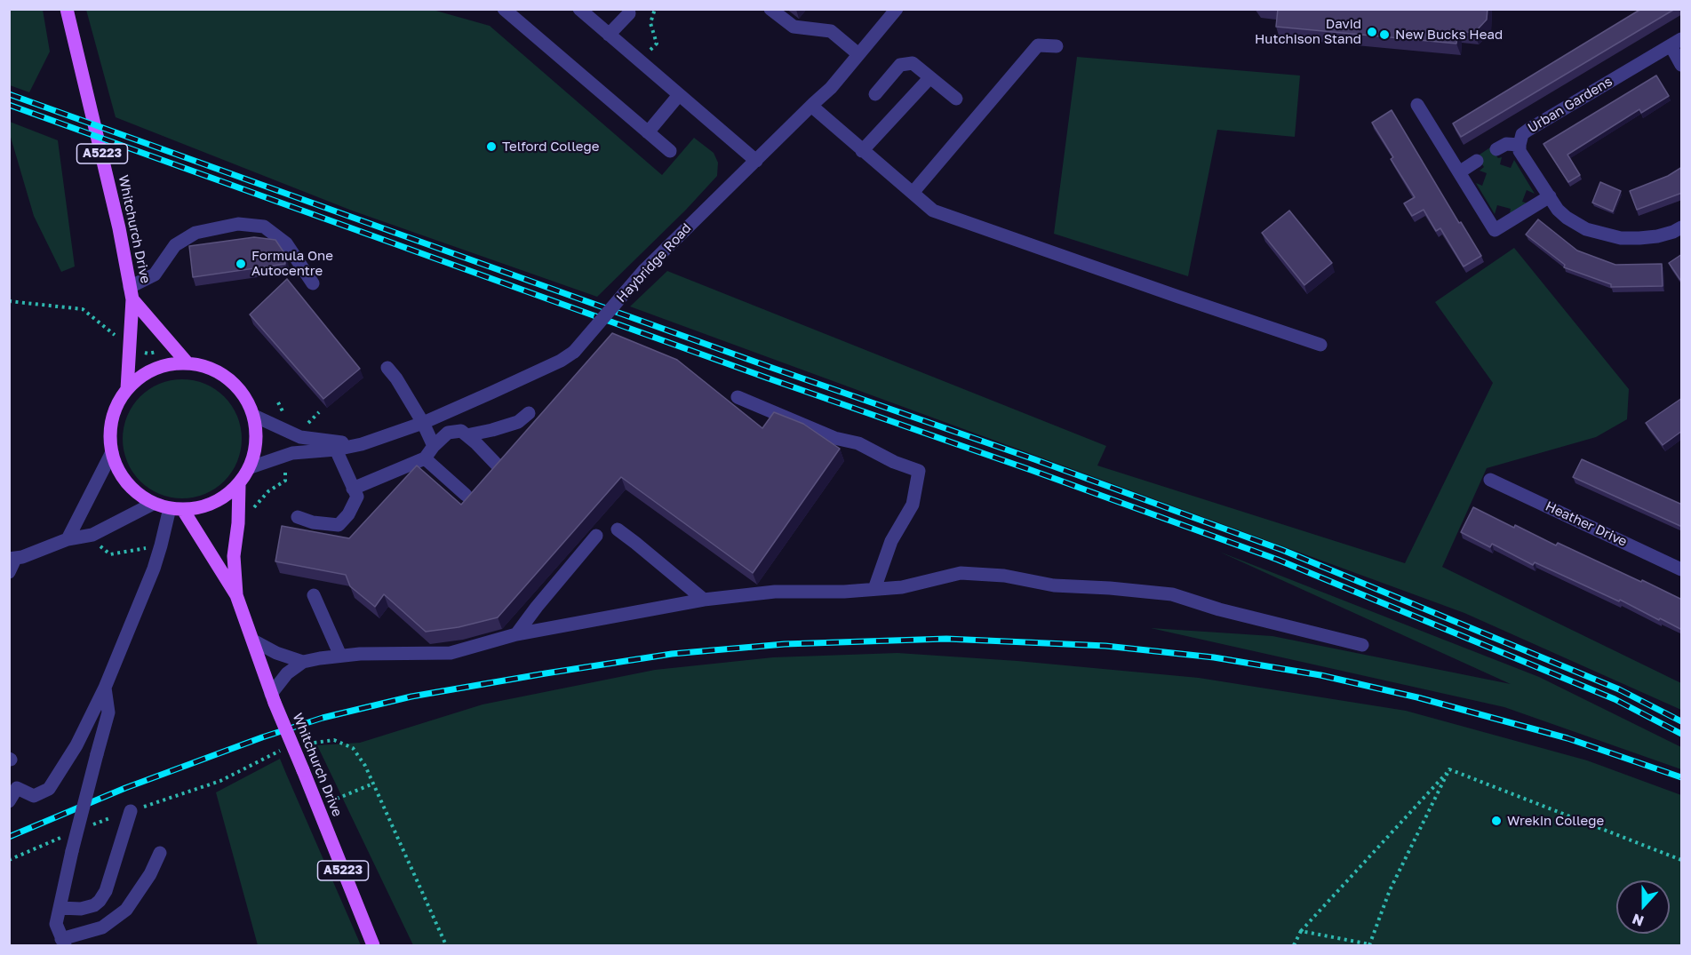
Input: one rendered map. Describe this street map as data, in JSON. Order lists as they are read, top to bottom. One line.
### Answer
{"streets":{"main road":["A5223","Whitchurch Drive"],"street":["Urban Gardens","Haybridge Road","Heather Drive"]},"crossings":[["Whitchurch Drive","Haybridge Road"]],"places":["David Hutchison Stand","New Bucks Head","Telford College","Formula One Autocentre","Wrekin College"],"north":"bottom"}
